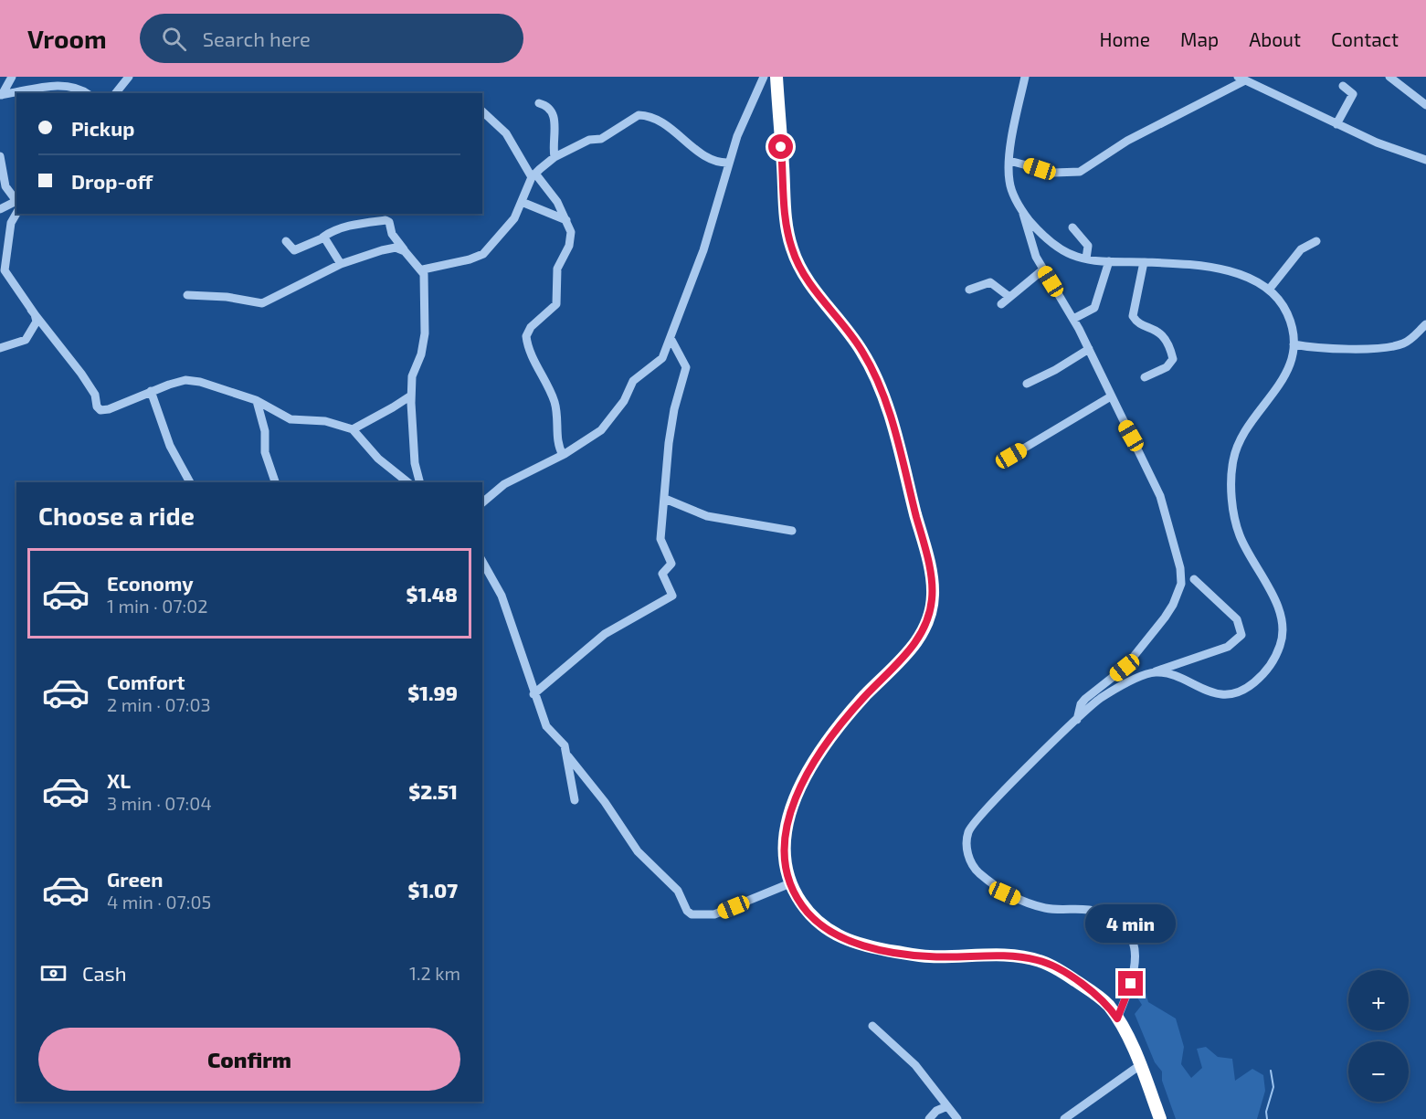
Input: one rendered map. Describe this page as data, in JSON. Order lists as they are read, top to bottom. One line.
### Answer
{"page":{"header":"Vroom","search":"Search here","nav":["Home","Map","About","Contact"],"banner":["Pickup","Drop-off"],"heading":"Choose a ride","list":[{"name":"Economy","note":"1 min · 07:02","value":"$1.48"},{"name":"Comfort","note":"2 min · 07:03","value":"$1.99"},{"name":"XL","note":"3 min · 07:04","value":"$2.51"},{"name":"Green","note":"4 min · 07:05","value":"$1.07"}],"bubble":"4 min","pay":["Cash","1.2 km"],"map_buttons":["+","−"],"buttons":"Confirm"}}
